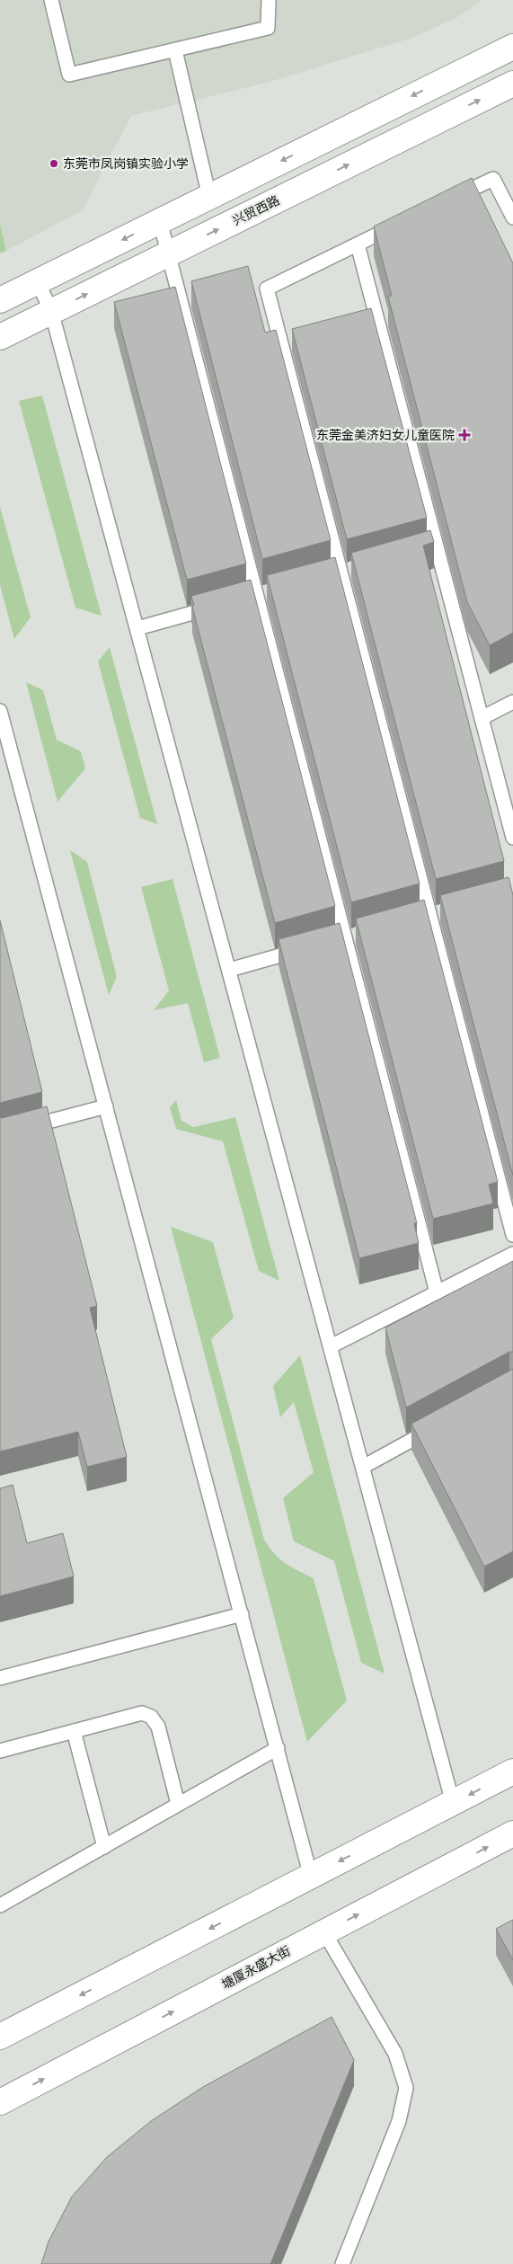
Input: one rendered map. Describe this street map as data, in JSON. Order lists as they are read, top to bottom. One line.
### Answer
{"streets":{"street":["兴贸西路","塘厦永盛大街"]},"places":{"other":["东莞市凤岗镇实验小学"],"health":["东莞金美济妇女儿童医院"]}}
